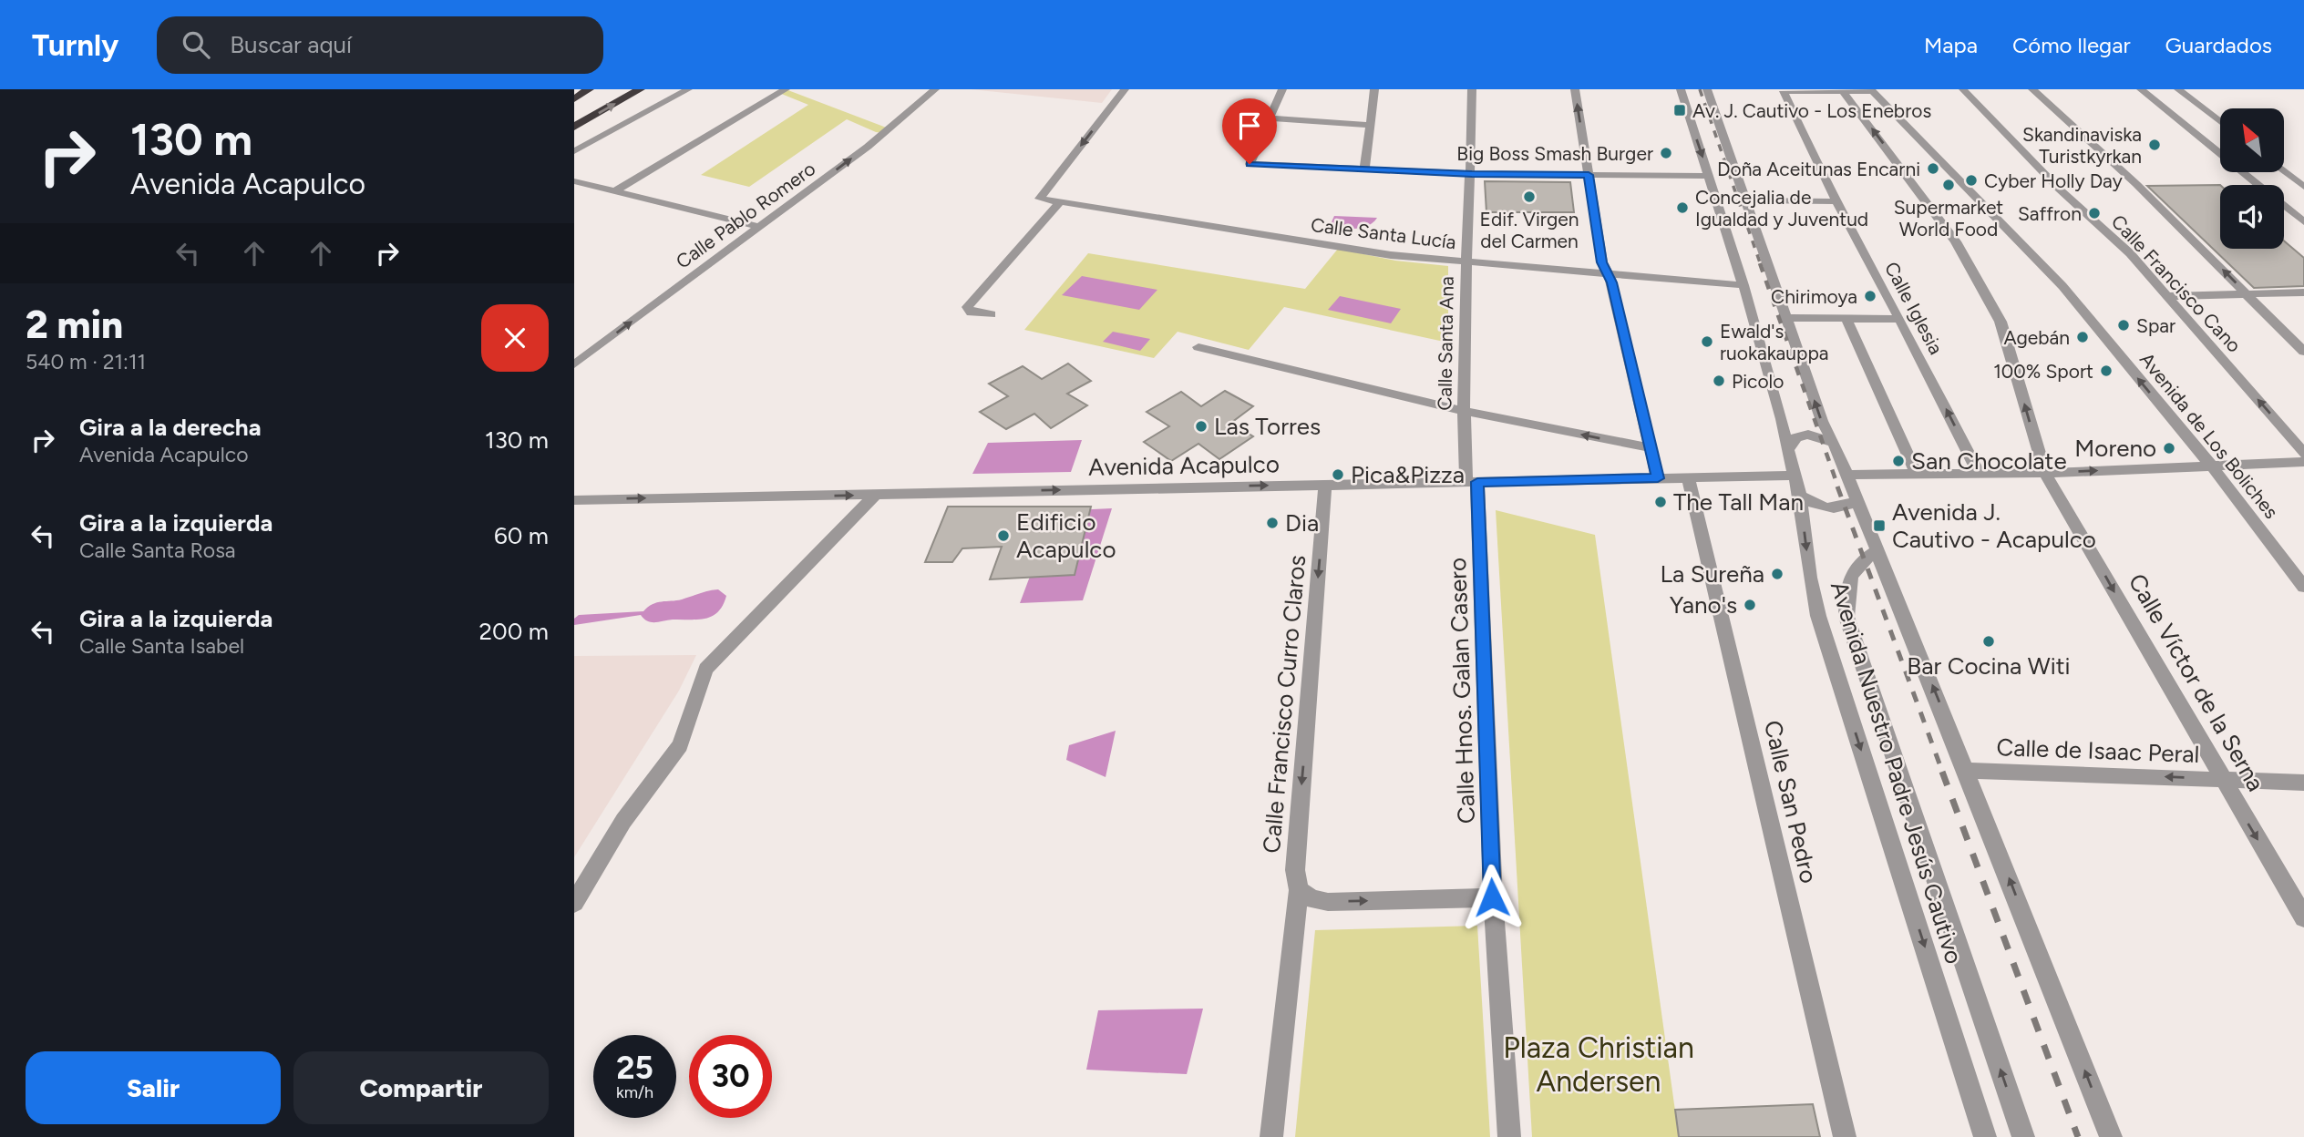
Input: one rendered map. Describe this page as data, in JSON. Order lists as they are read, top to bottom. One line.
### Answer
{"streets":{"street":["Calle Pablo Romero","Calle Santa Lucía","Calle Francisco Cano","Calle Iglesia","Calle Santa Ana","Avenida de Los Boliches","Avenida Acapulco","Calle Víctor de la Serna","Calle Hnos. Galan Casero","Calle Francisco Curro Claros","Calle de Isaac Peral","Avenida Nuestro Padre Jesús Cautivo","Calle San Pedro"]},"crossings":[["Calle Santa Lucía","Calle Santa Ana"],["Calle Santa Lucía","Avenida Nuestro Padre Jesús Cautivo"],["Calle Iglesia","Calle Víctor de la Serna"],["Calle Santa Ana","Avenida Acapulco"],["Calle Santa Ana","Calle Hnos. Galan Casero"],["Avenida Acapulco","Calle Hnos. Galan Casero"],["Avenida Acapulco","Calle Francisco Curro Claros"],["Avenida Acapulco","Avenida Nuestro Padre Jesús Cautivo"],["Avenida Acapulco","Calle San Pedro"],["Calle Víctor de la Serna","Calle de Isaac Peral"],["Calle de Isaac Peral","Avenida Nuestro Padre Jesús Cautivo"]],"one_way":["Avenida Acapulco","Calle Francisco Curro Claros","Calle de Isaac Peral"],"parks":["Plaza Christian Andersen"],"places":{"transit":["Av. J. Cautivo - Los Enebros","Avenida J. Cautivo - Acapulco"],"other":["Skandinaviska Turistkyrkan","Big Boss Smash Burger","Doña Aceitunas Encarni","Cyber Holly Day","Supermarket World Food","Edif. Virgen del Carmen","Concejalia de Igualdad y Juventud","Saffron","Chirimoya","Spar","Agebán","Ewald's ruokakauppa","100% Sport","Picolo","Las Torres","Moreno","San Chocolate","Pica&Pizza","The Tall Man","Dia","Edificio Acapulco","La Sureña","Yano's","Bar Cocina Witi"]},"north":"top left","page":{"header":"Turnly","search":"Buscar aquí","nav":["Mapa","Cómo llegar","Guardados"],"turn":["130 m","Avenida Acapulco"],"heading":["2 min","540 m · 21:11"],"list":[{"name":"Gira a la derecha","note":"Avenida Acapulco","value":"130 m"},{"name":"Gira a la izquierda","note":"Calle Santa Rosa","value":"60 m"},{"name":"Gira a la izquierda","note":"Calle Santa Isabel","value":"200 m"}],"speed":"25 km/h","limit":"30","buttons":["Salir","Compartir"]}}
